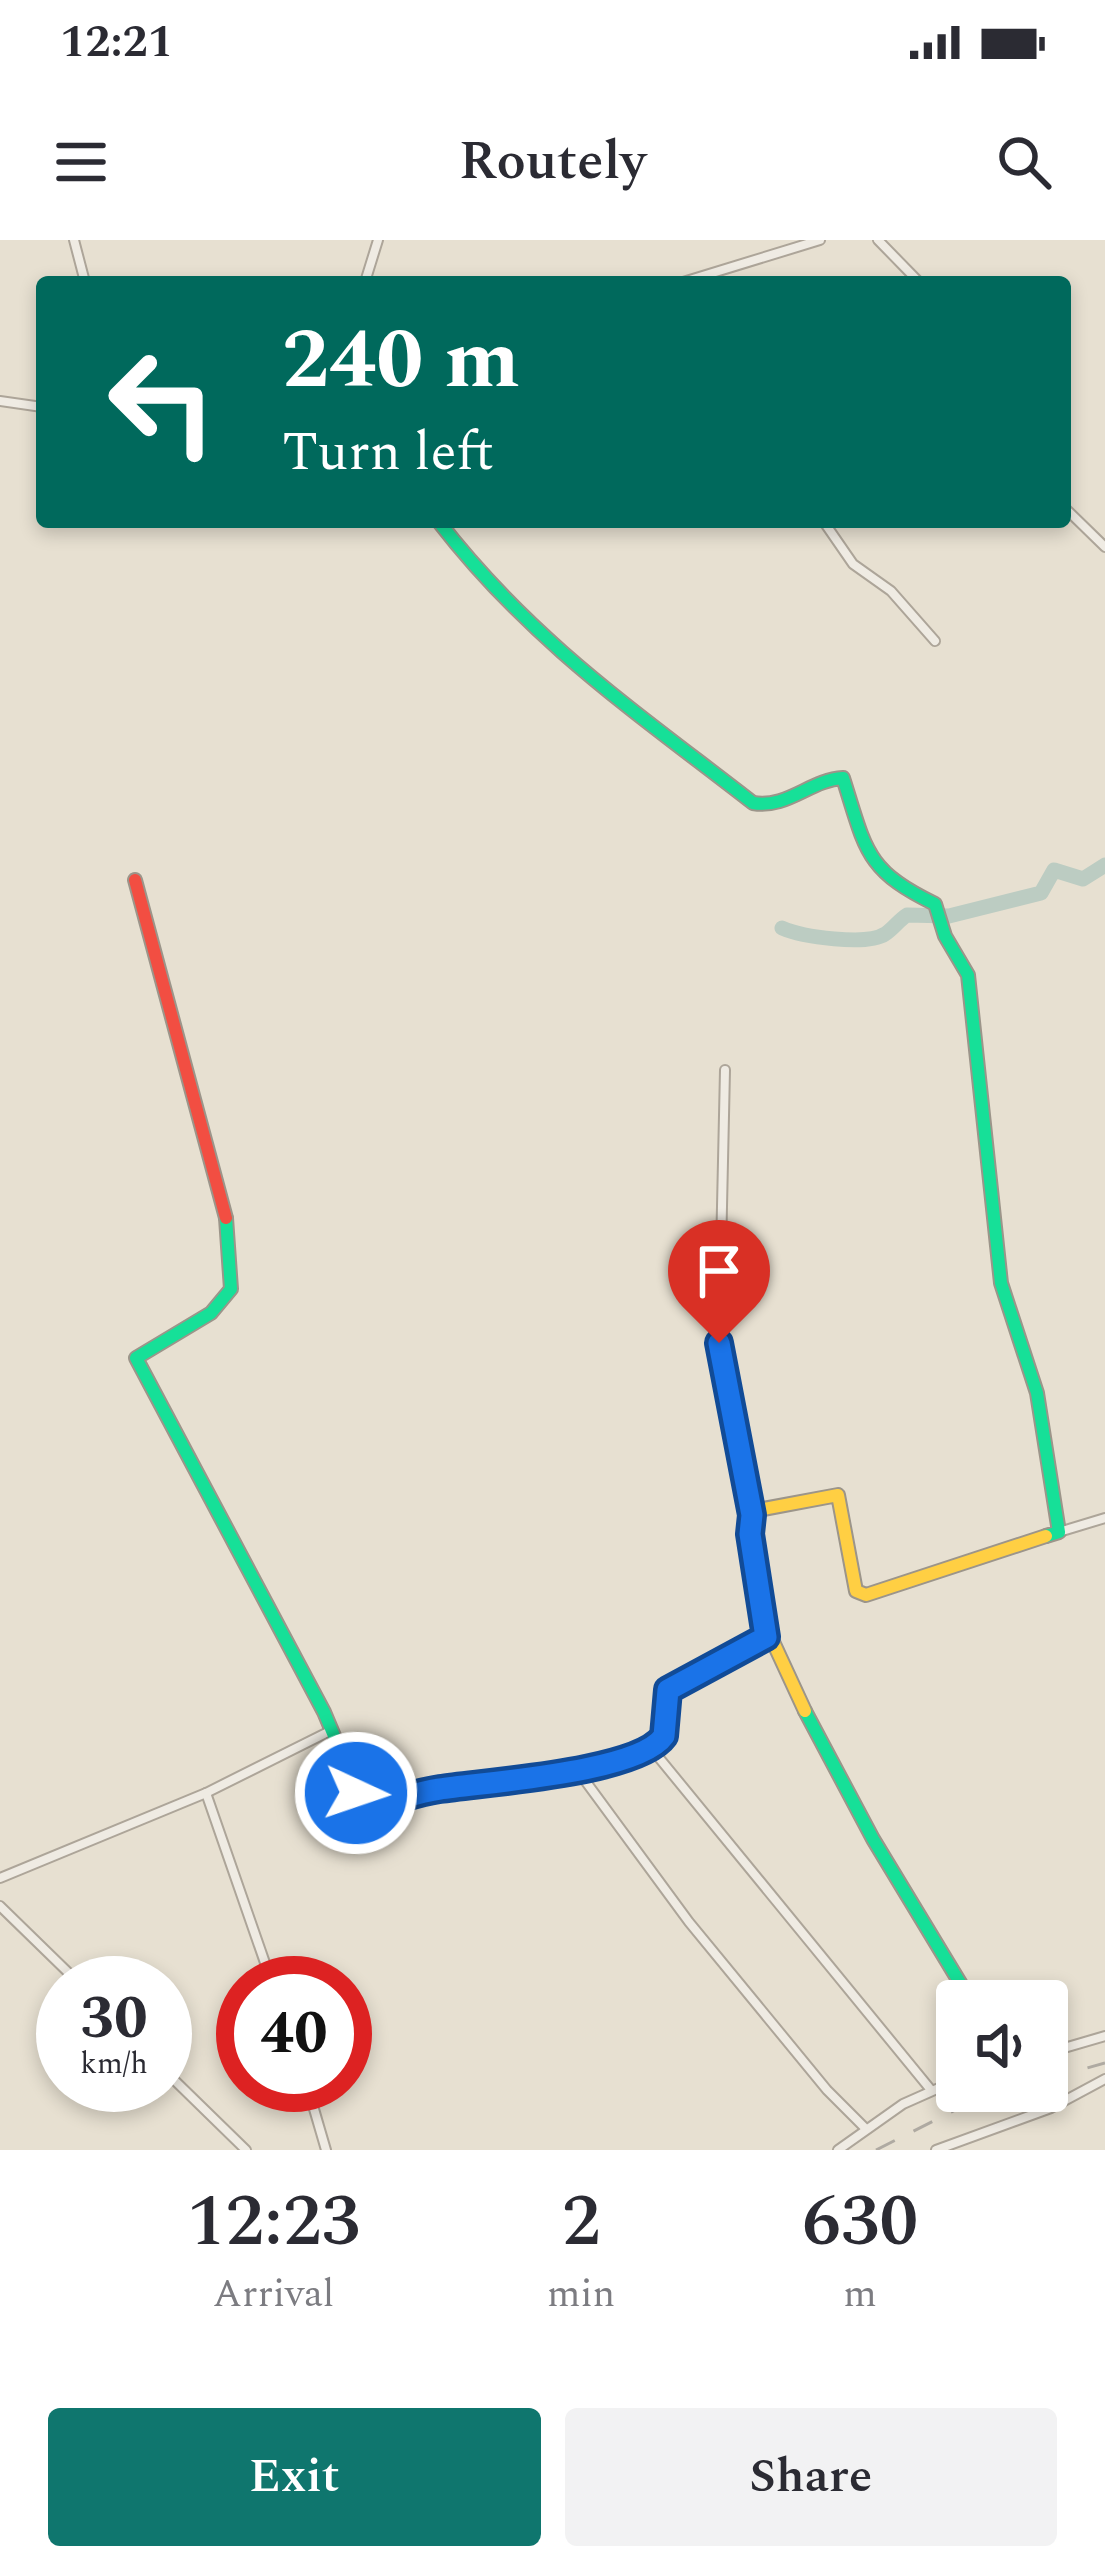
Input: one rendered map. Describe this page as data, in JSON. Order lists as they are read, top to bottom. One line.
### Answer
{"page":{"status":"12:21","header":"Routely","turn":["240 m","Turn left"],"speed":"30 km/h","limit":"40","eta":["12:23","Arrival","2","min","630","m"],"buttons":["Exit","Share"]}}
